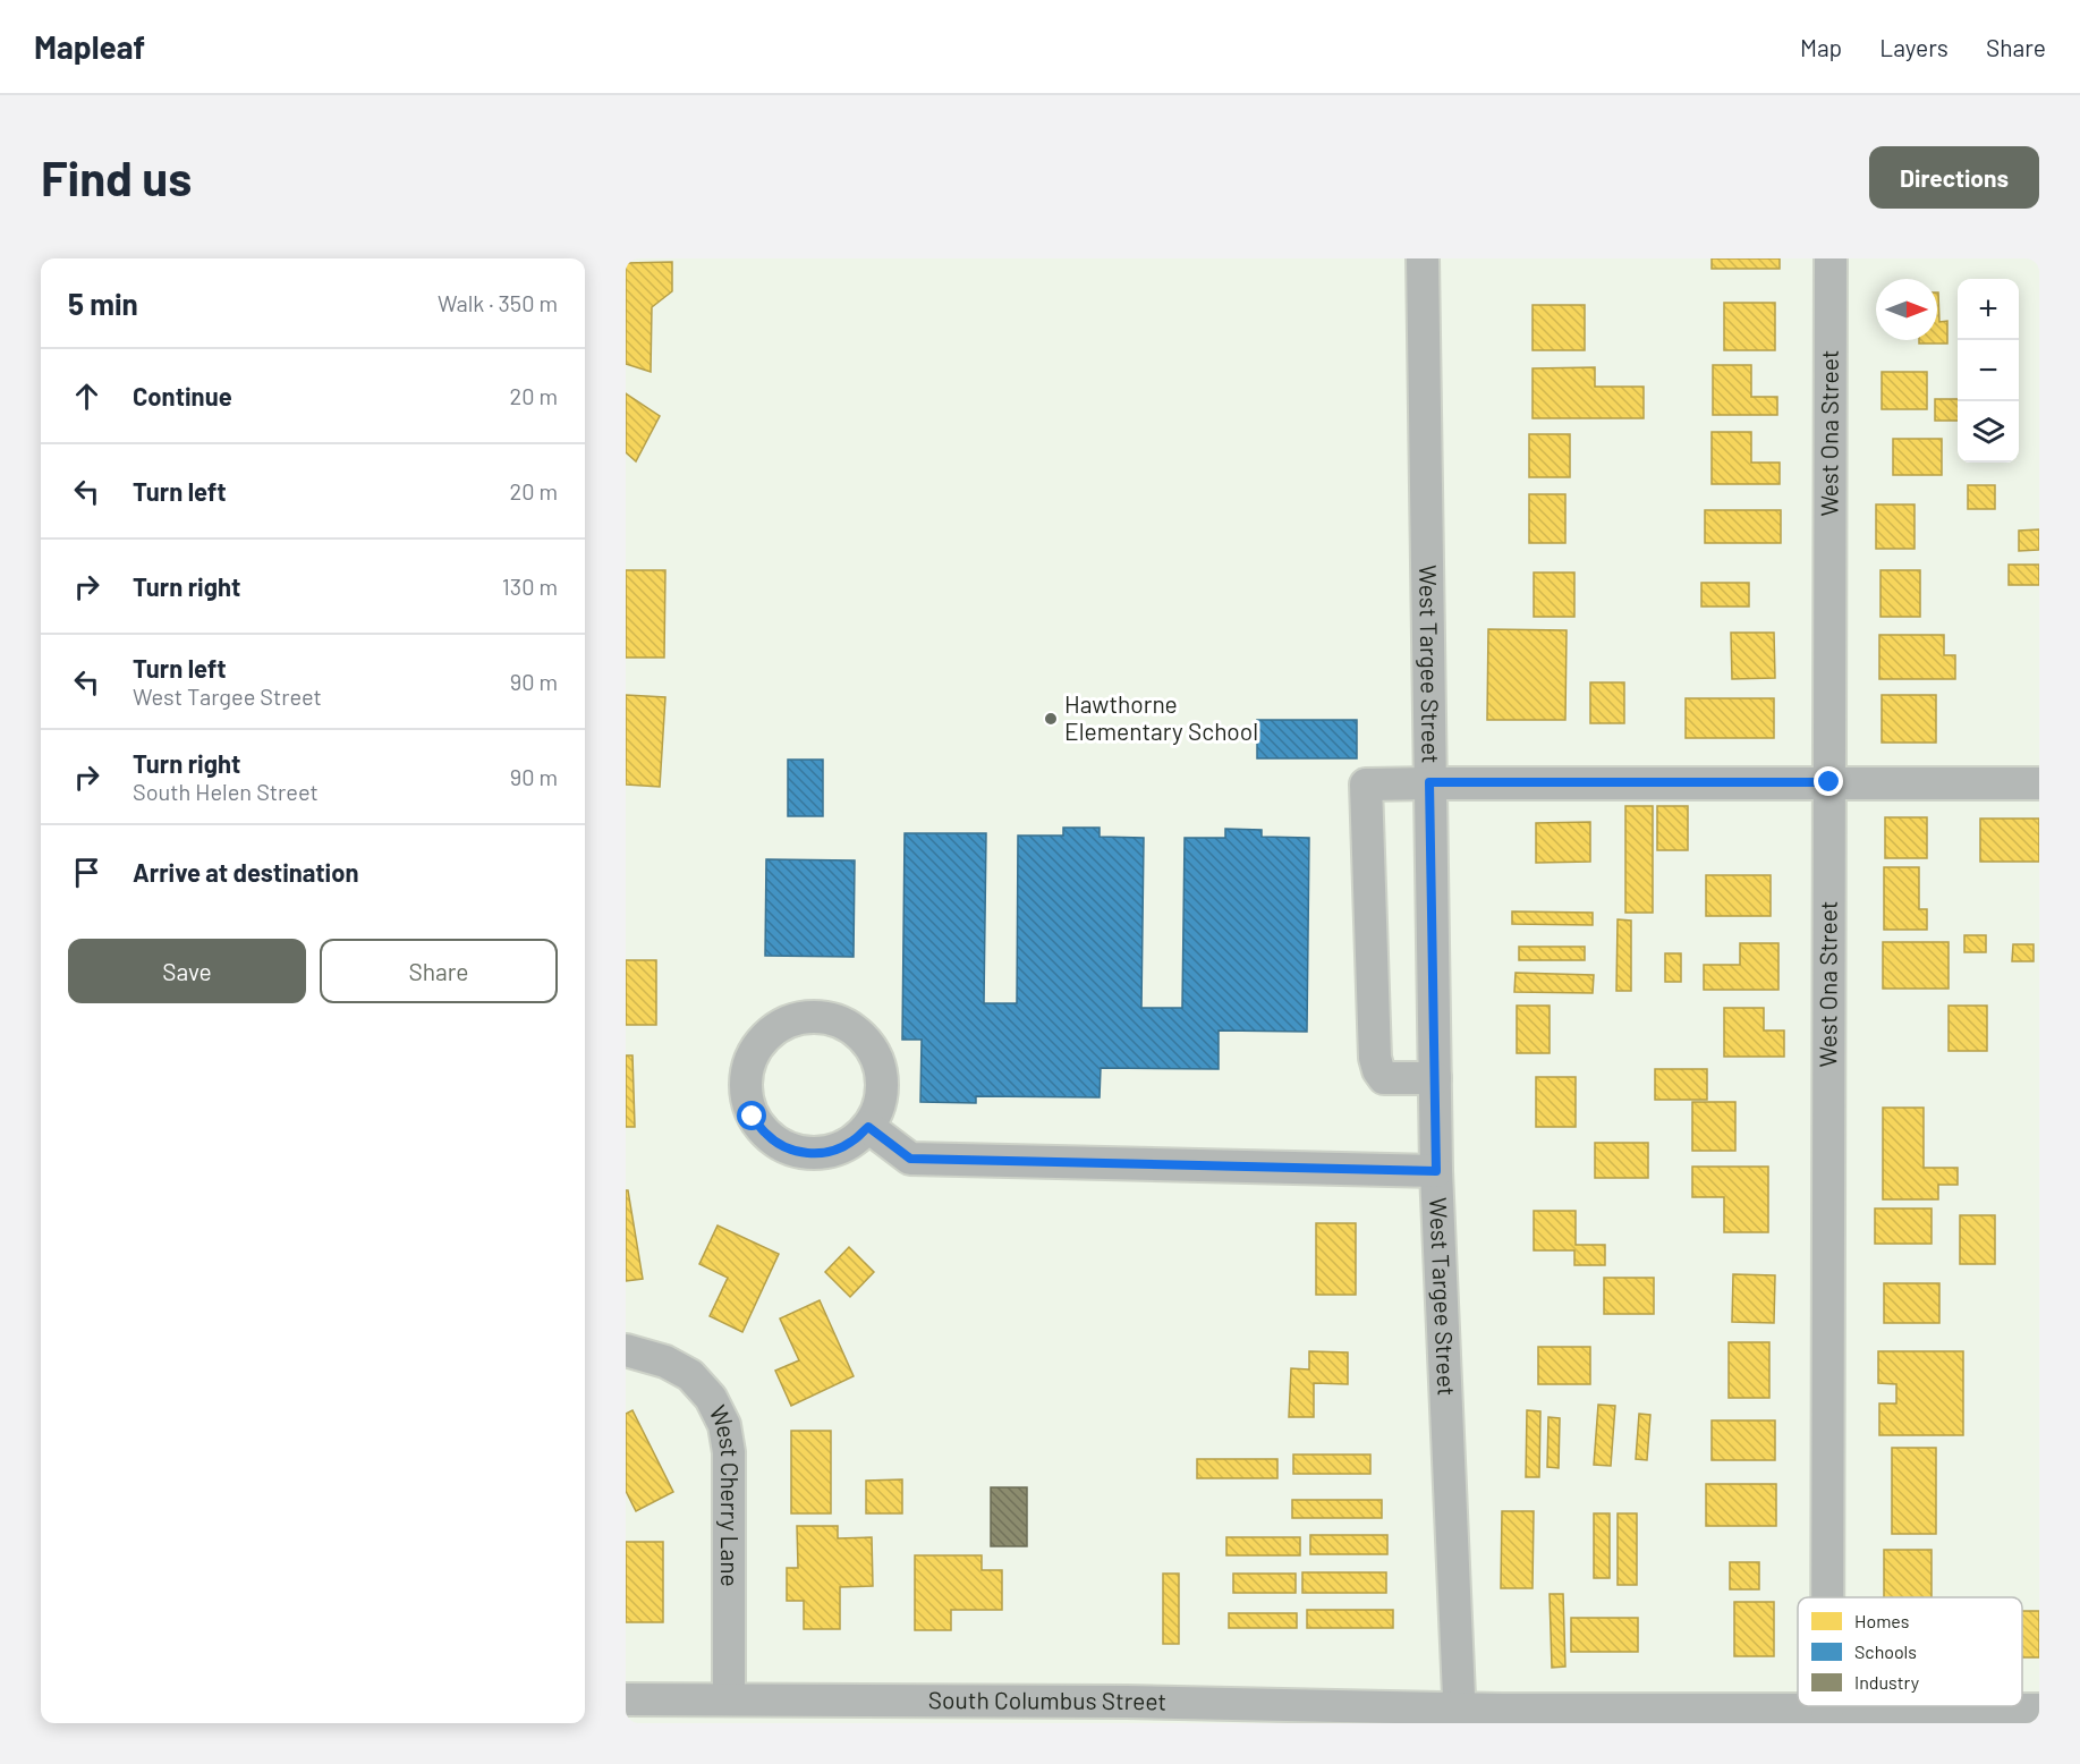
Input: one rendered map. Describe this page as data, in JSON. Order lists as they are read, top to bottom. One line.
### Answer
{"streets":{"street":["West Ona Street","West Targee Street","West Cherry Lane","South Columbus Street"]},"crossings":[["West Ona Street","South Columbus Street"],["West Targee Street","South Columbus Street"],["West Cherry Lane","South Columbus Street"]],"places":["Hawthorne Elementary School"],"legend":["Homes","Schools","Industry"],"north":"right","page":{"header":"Mapleaf","nav":["Map","Layers","Share"],"buttons":["Directions",["Save","Share"]],"title":"Find us","heading":["5 min","Walk · 350 m"],"map_buttons":["+","−"],"list":[["Continue","20 m"],["Turn left","20 m"],["Turn right","130 m"],["Turn left","West Targee Street","90 m"],["Turn right","South Helen Street","90 m"],"Arrive at destination"]}}
